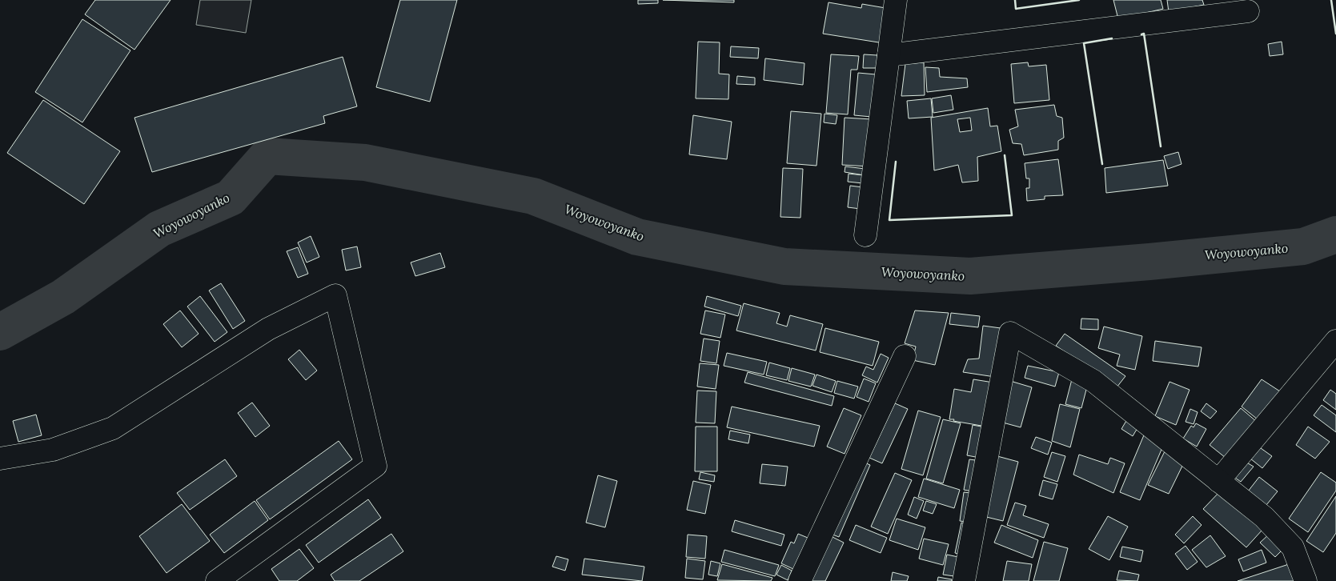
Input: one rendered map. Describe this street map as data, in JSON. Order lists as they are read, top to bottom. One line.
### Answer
{"water":["Woyowoyanko"]}
